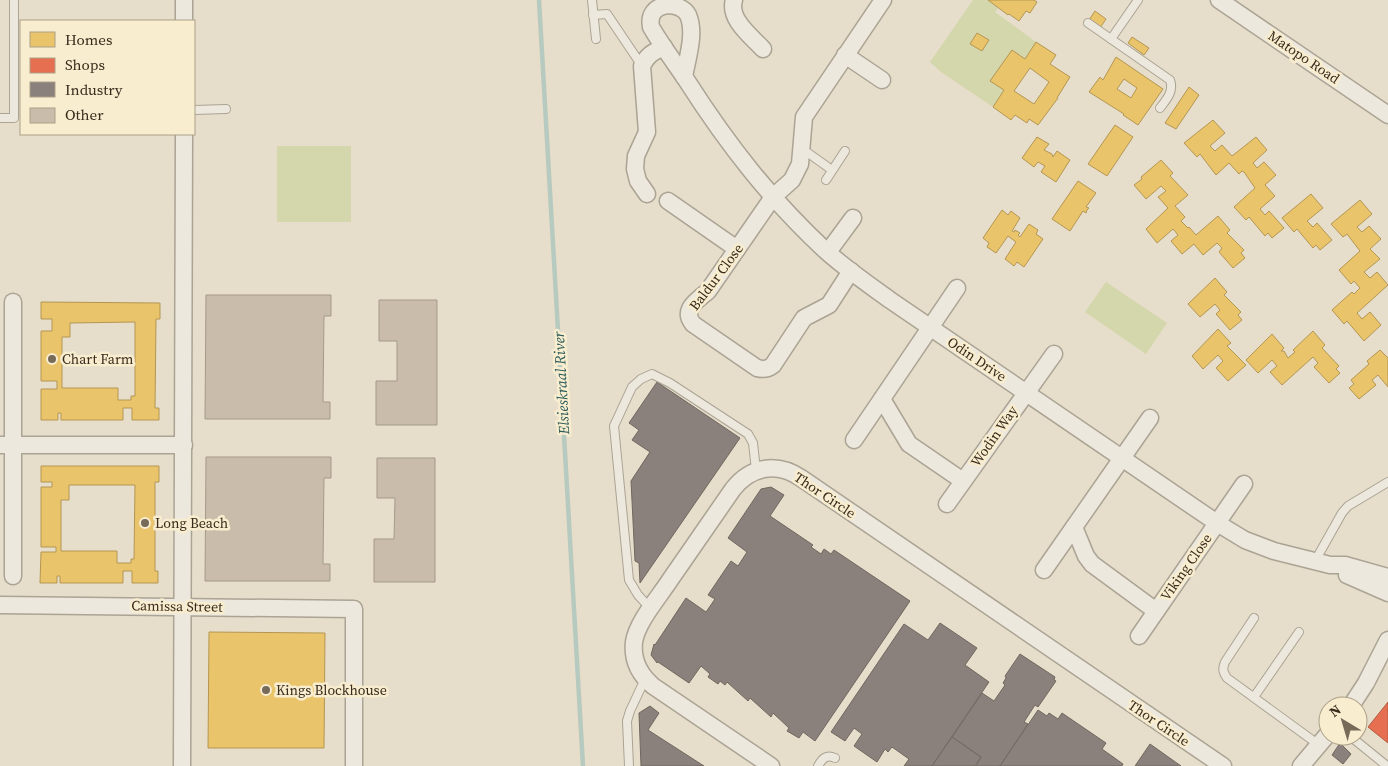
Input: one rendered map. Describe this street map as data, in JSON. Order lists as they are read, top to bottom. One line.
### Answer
{"streets":{"street":["Matopo Road","Baldur Close","Odin Drive","Wodin Way","Thor Circle","Viking Close","Camissa Street"]},"crossings":[["Baldur Close","Odin Drive"],["Odin Drive","Wodin Way"],["Odin Drive","Viking Close"]],"water":["Elsieskraal River"],"places":["Chart Farm","Long Beach","Kings Blockhouse"],"legend":["Homes","Shops","Industry","Other"],"north":"top left"}
